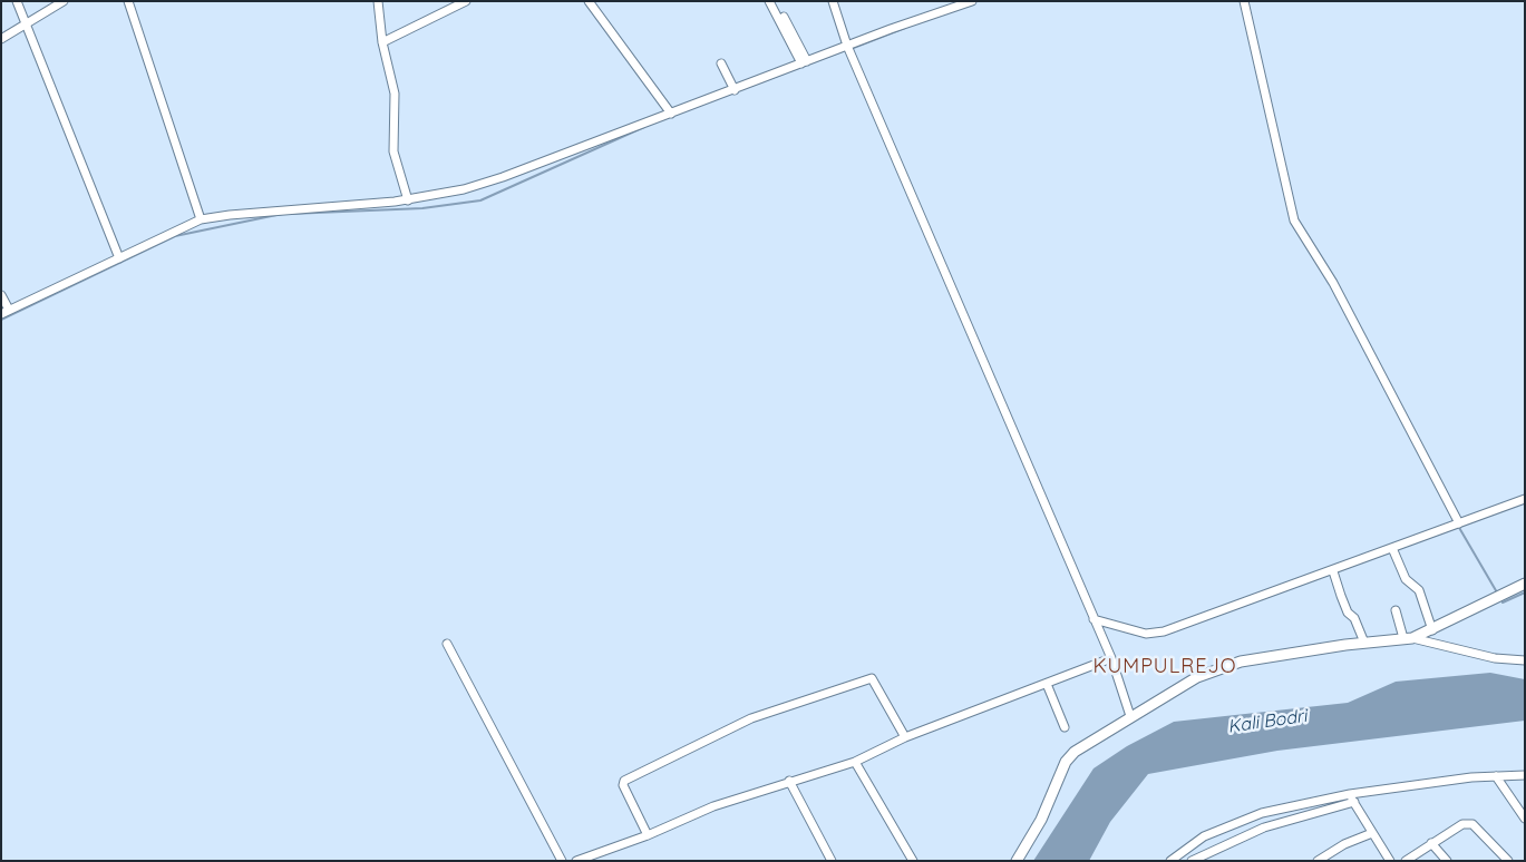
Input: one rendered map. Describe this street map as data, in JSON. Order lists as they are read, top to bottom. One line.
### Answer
{"districts":["KUMPULREJO"],"water":["Kali Bodri"]}
